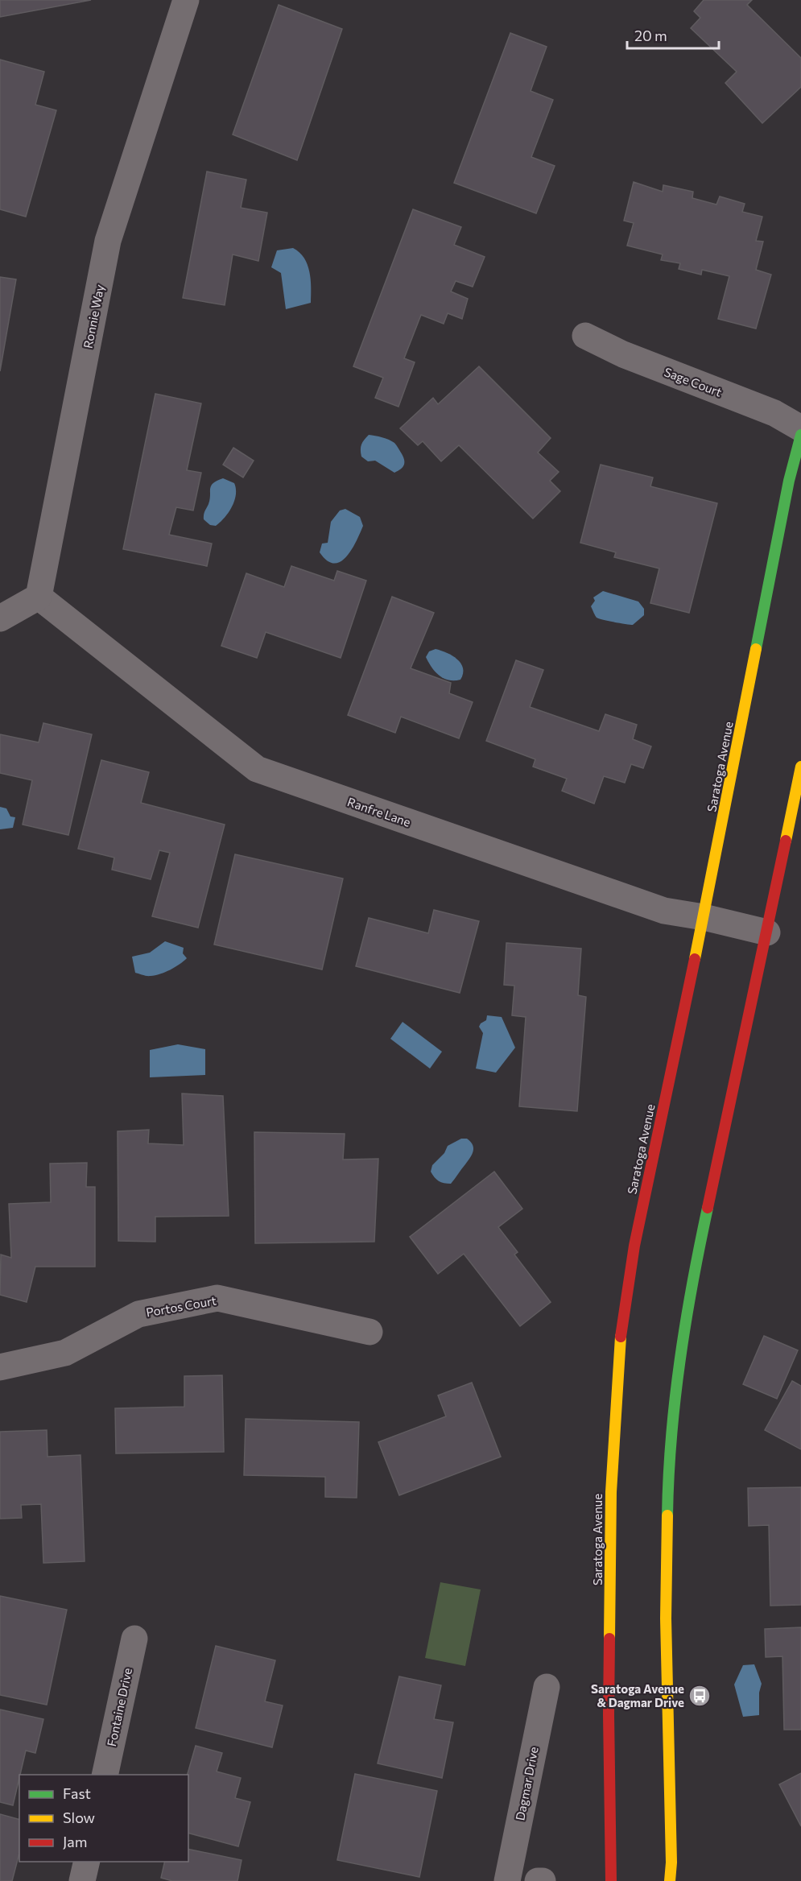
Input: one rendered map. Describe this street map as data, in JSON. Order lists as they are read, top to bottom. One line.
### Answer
{"streets":{"main road":["Saratoga Avenue"],"street":["Ronnie Way","Sage Court","Ranfre Lane","Portos Court","Fontaine Drive","Dagmar Drive"]},"crossings":[["Ronnie Way","Ranfre Lane"],["Saratoga Avenue","Ranfre Lane"]],"places":{"bus stop":["Saratoga Avenue & Dagmar Drive"]},"legend":["Fast","Slow","Jam"],"scale_bar":"20 m"}
